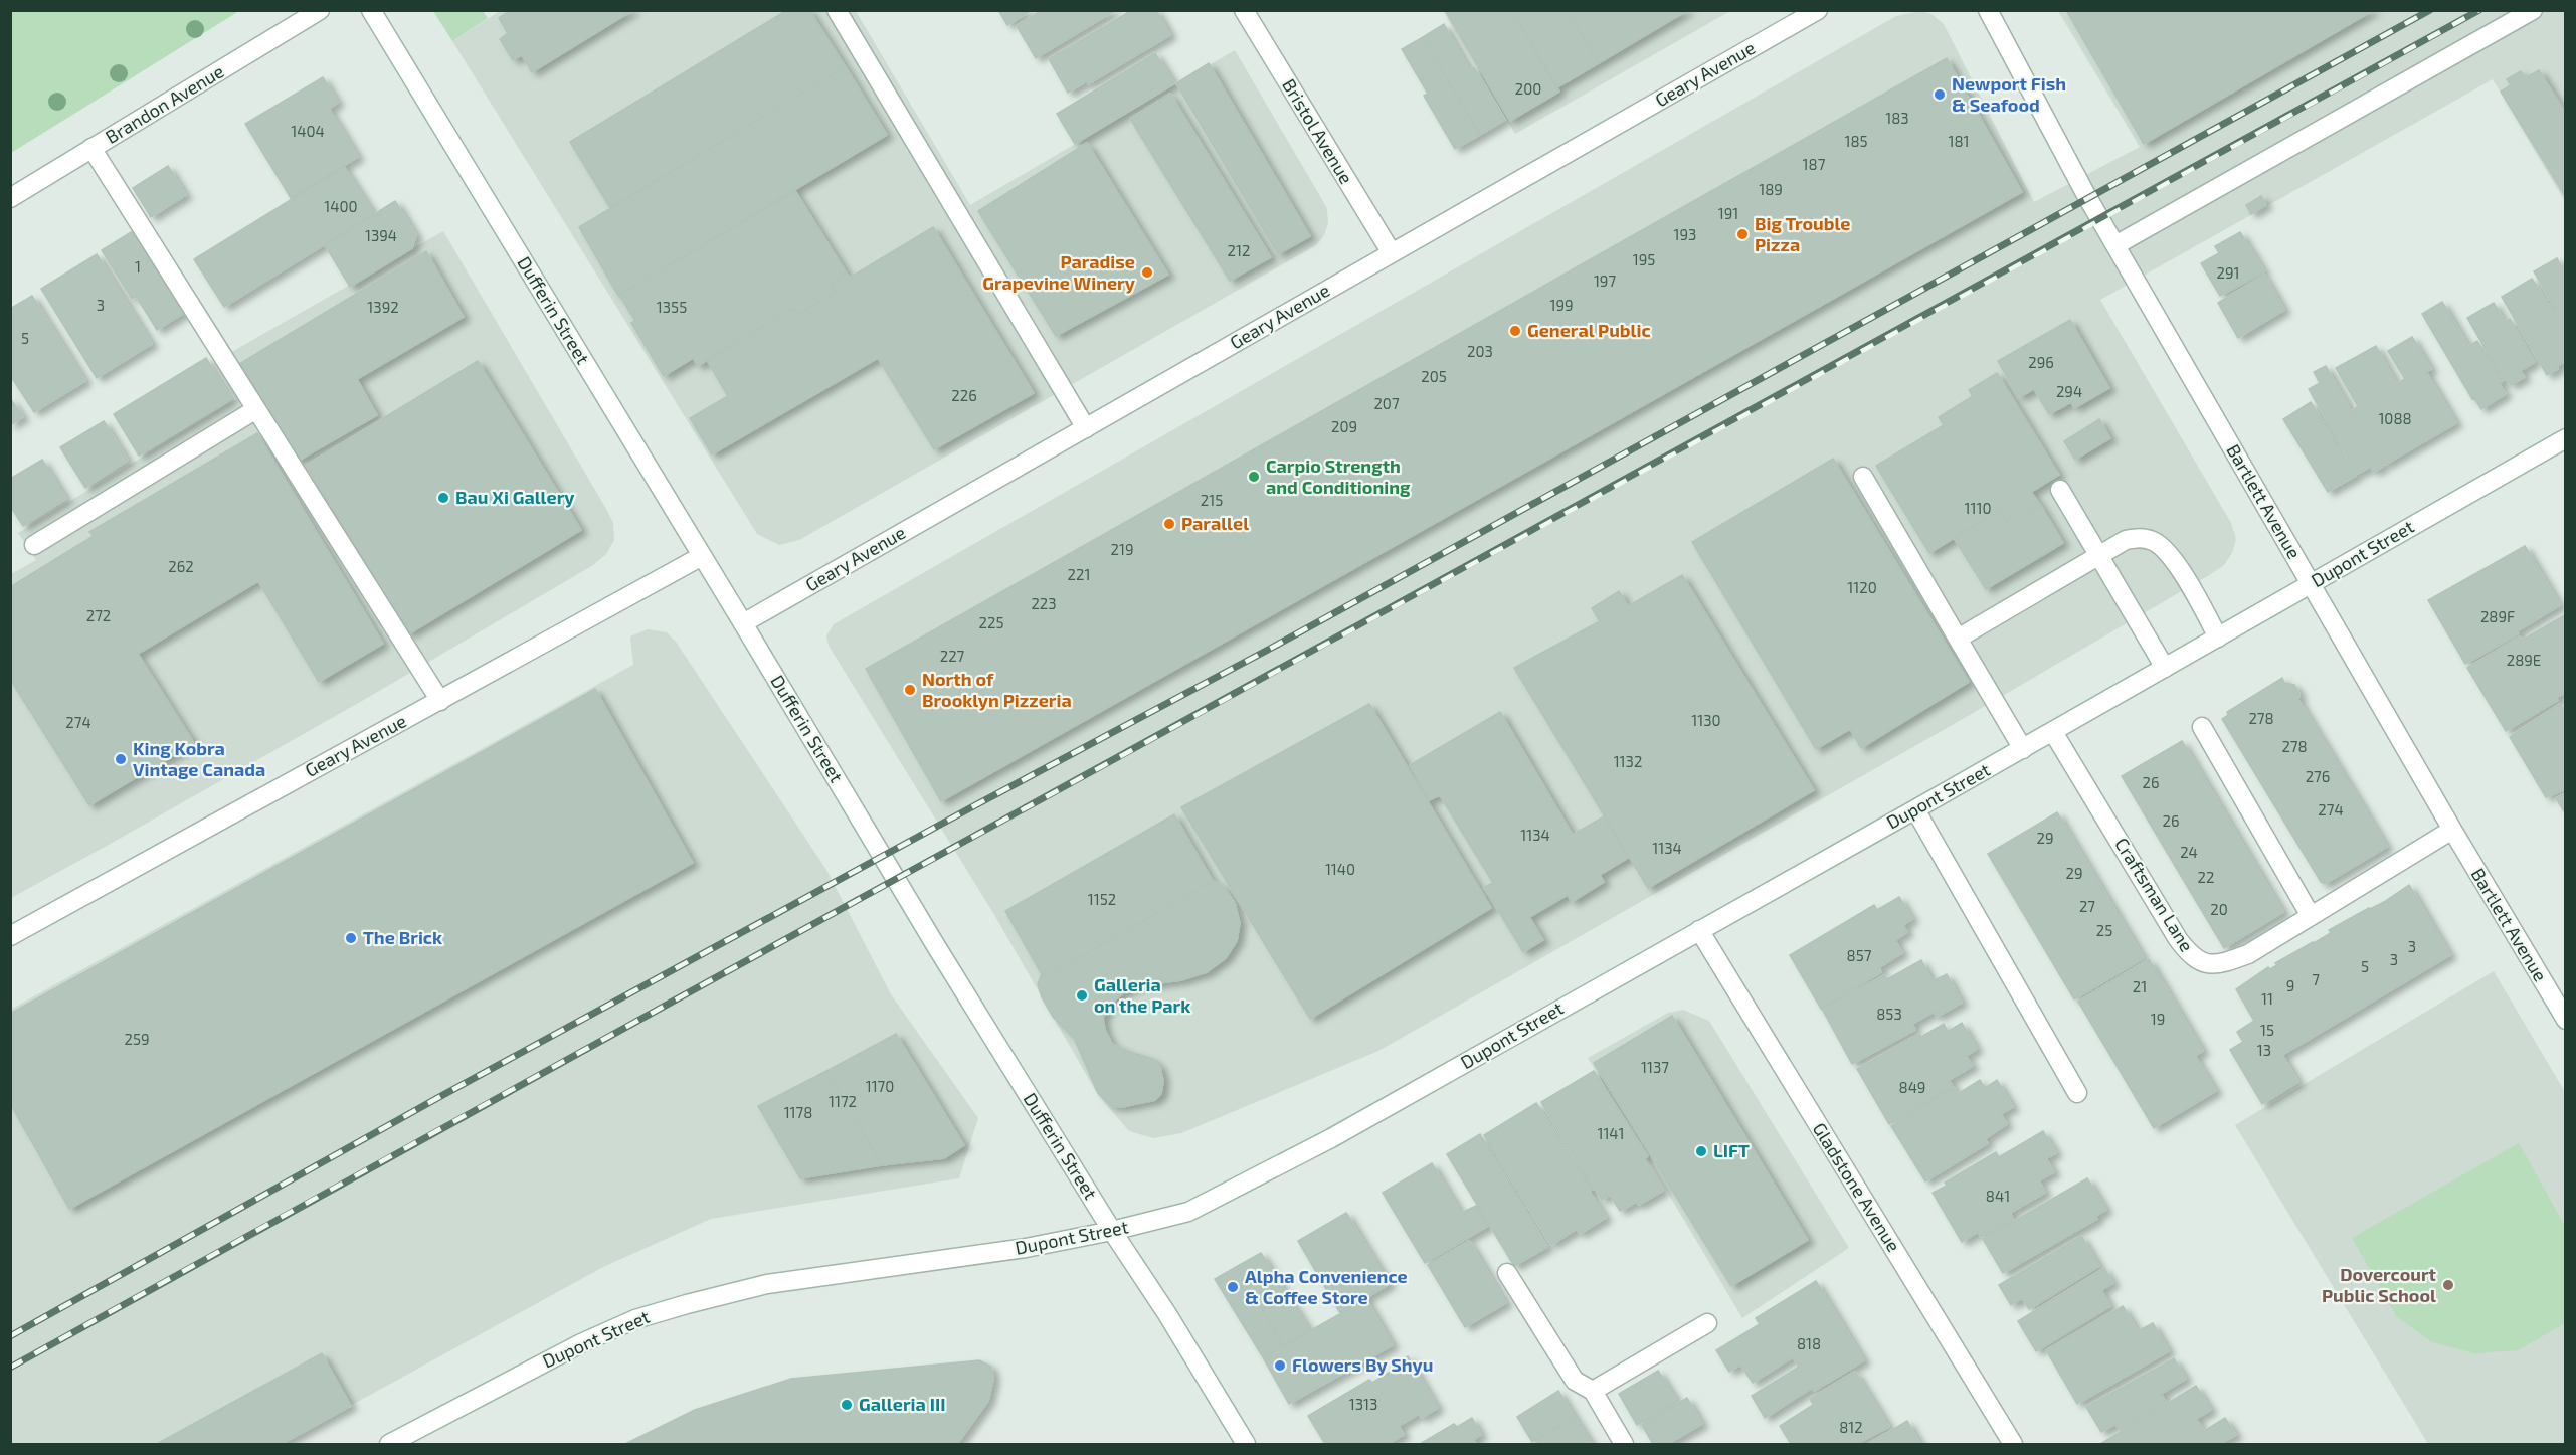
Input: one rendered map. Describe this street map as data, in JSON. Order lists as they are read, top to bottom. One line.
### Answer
{"streets":{"street":["Geary Avenue","Brandon Avenue","Bristol Avenue","Dufferin Street","Bartlett Avenue","Dupont Street","Craftsman Lane","Gladstone Avenue"]},"crossings":[["Geary Avenue","Bristol Avenue"],["Geary Avenue","Dufferin Street"],["Dufferin Street","Dupont Street"],["Bartlett Avenue","Dupont Street"],["Bartlett Avenue","Craftsman Lane"],["Dupont Street","Craftsman Lane"],["Dupont Street","Gladstone Avenue"]],"places":["Newport Fish & Seafood","Big Trouble Pizza","Paradise Grapevine Winery","General Public","Carpio Strength and Conditioning","Bau Xi Gallery","Parallel","North of Brooklyn Pizzeria","King Kobra Vintage Canada","The Brick","Galleria on the Park","LIFT","Dovercourt Public School","Alpha Convenience & Coffee Store","Flowers By Shyu","Galleria III"],"house_numbers":["200","183","1404","185","181","187","189","1400","191","193","1394","212","195","1","291","197","3","199","1392","1355","5","203","296","205","294","226","207","1088","209","215","1110","219","262","221","1120","223","272","289F","225","227","289E","278","1130","274","278","1132","276","26","274","26","1134","29","1134","24","1140","29","22","1152","27","20","25","3","857","3","5","7","9","21","11","853","19","15","259","13","1137","1170","849","1172","1178","1141","841","818","1313","812"]}
